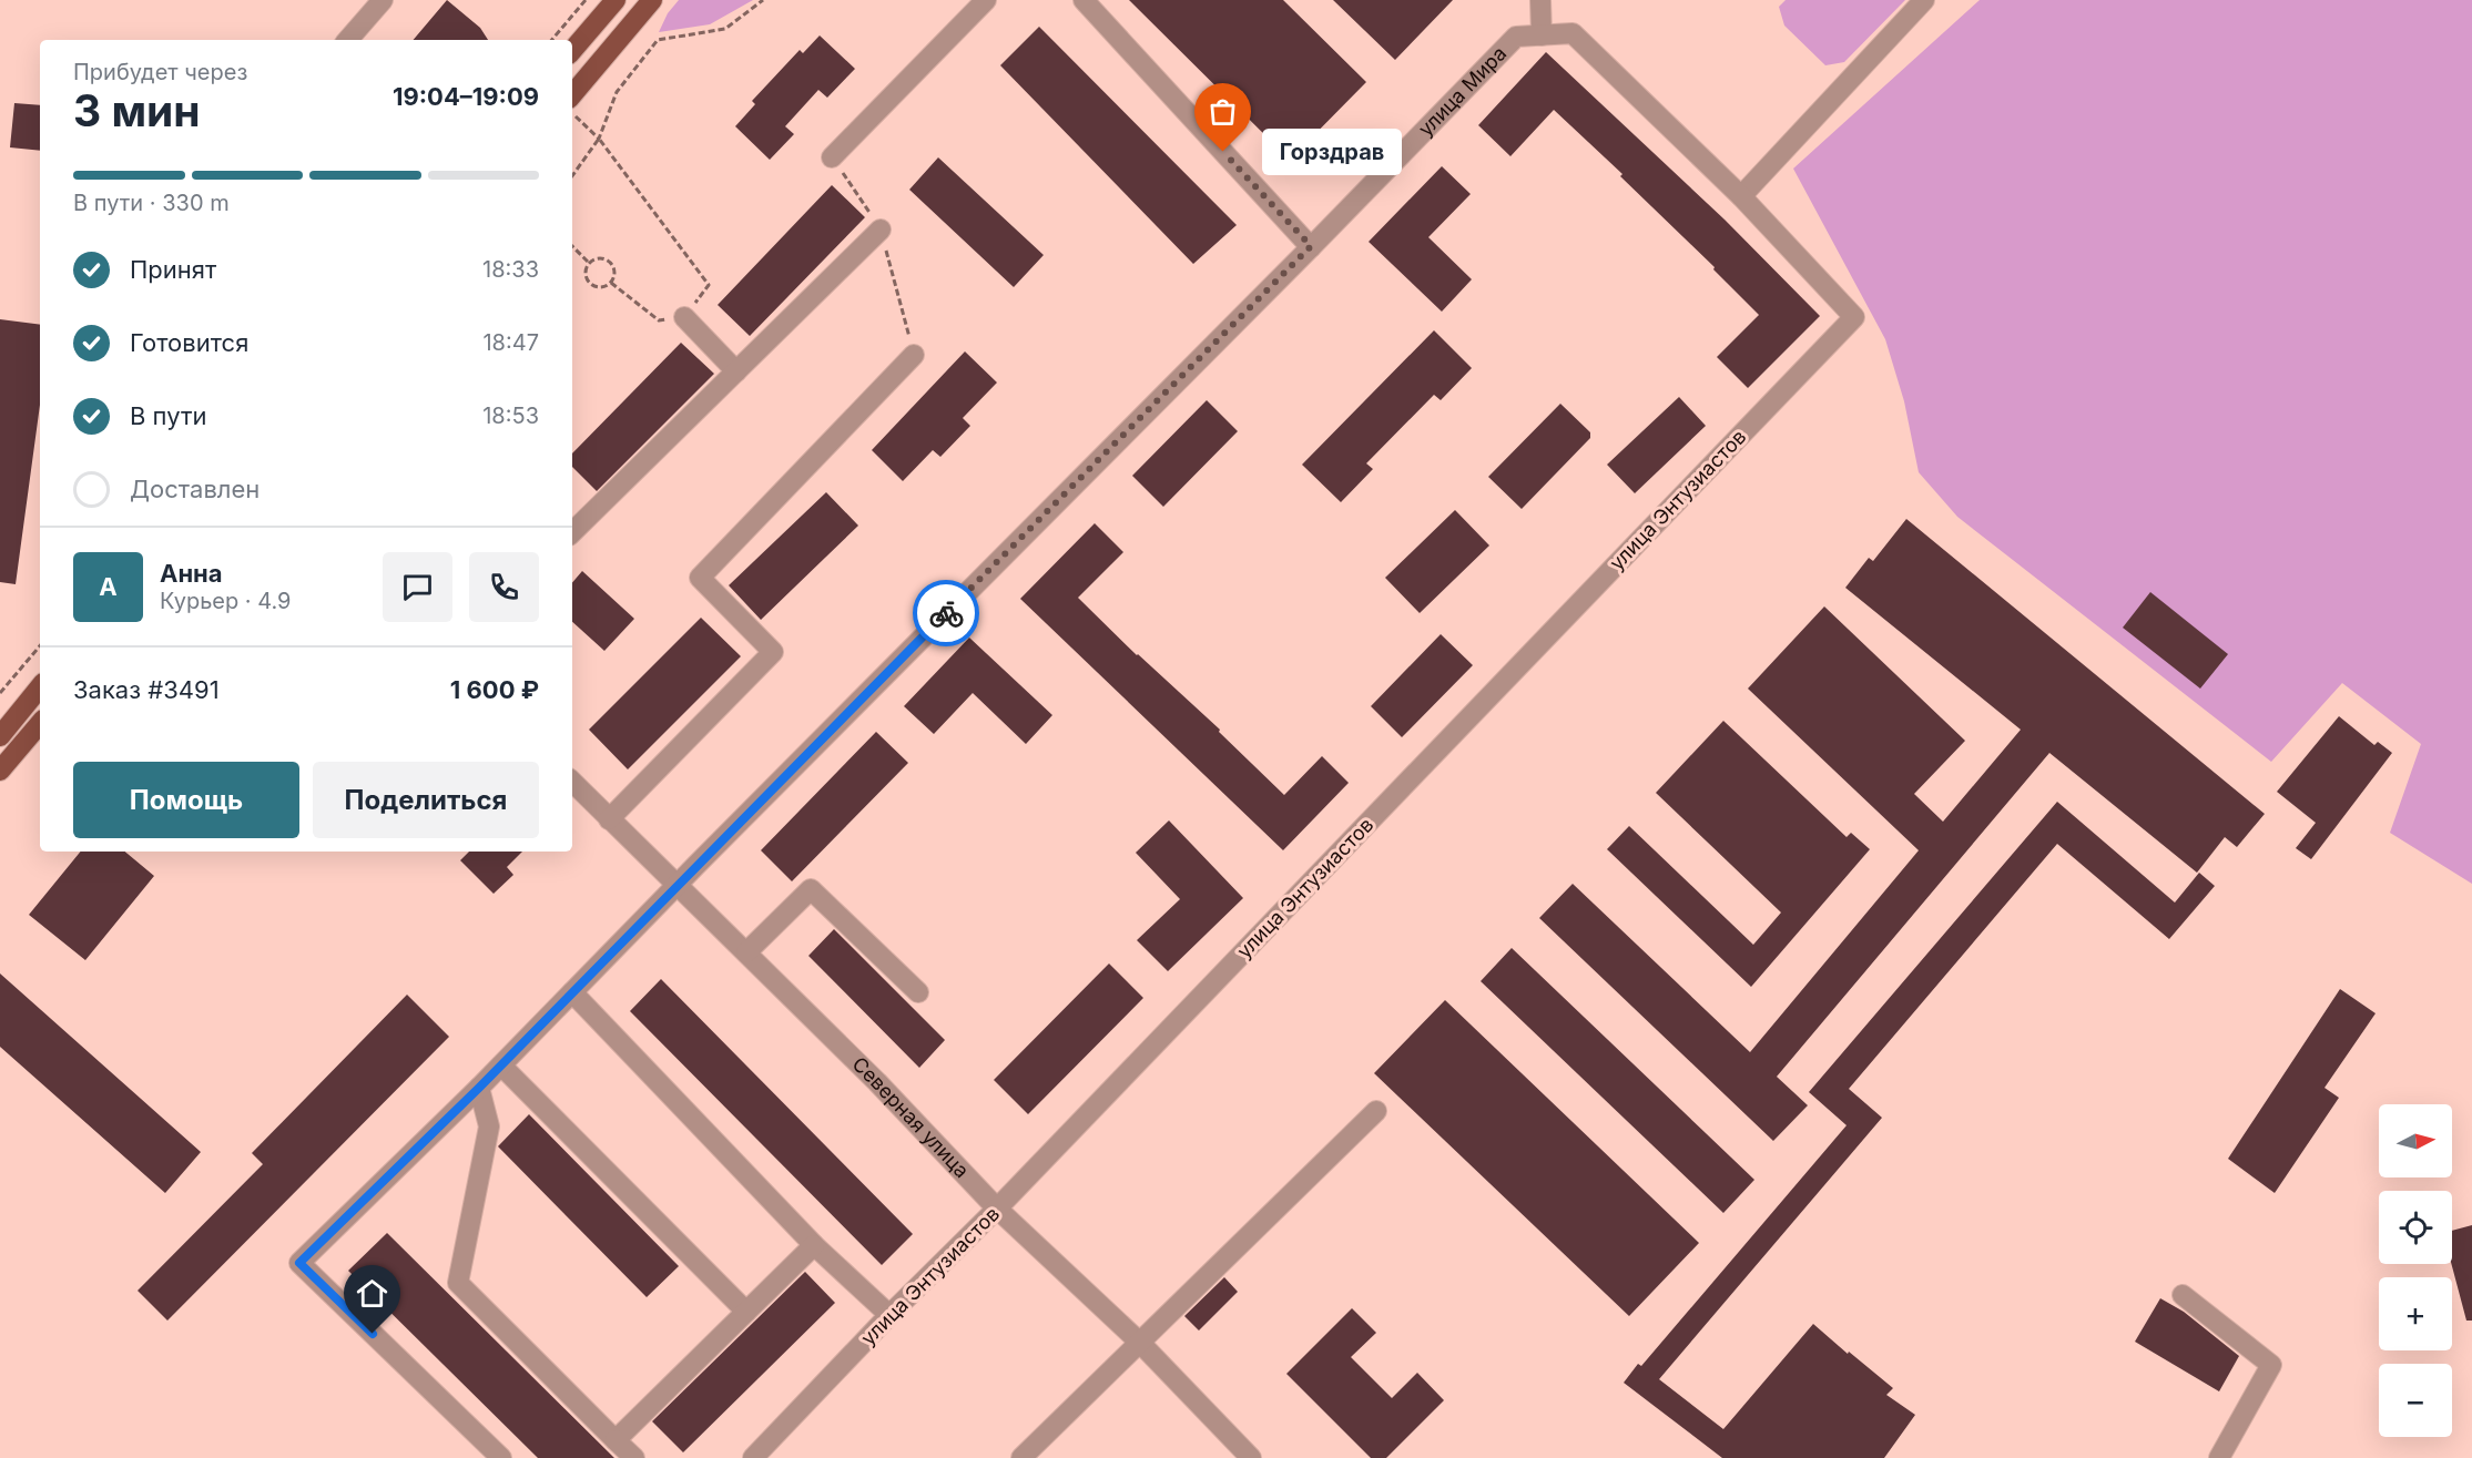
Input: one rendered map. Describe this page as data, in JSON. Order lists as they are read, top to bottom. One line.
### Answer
{"streets":{"street":["улица Мира","улица Энтузиастов","Северная улица"]},"crossings":[["улица Мира","улица Энтузиастов"],["улица Мира","Северная улица"],["улица Энтузиастов","Северная улица"]],"places":["Горздрав"],"north":"right","page":{"heading":["3 мин","Прибудет через","19:04–19:09"],"panel":["Анна","Курьер · 4.9","Заказ #3491","1 600 ₽"],"bubble":"Горздрав","bar":"В пути · 330 m","list":[["Принят","18:33"],["Готовится","18:47"],["В пути","18:53"],"Доставлен"],"round":"А","buttons":["Помощь","Поделиться"],"map_buttons":["+","−"]}}
